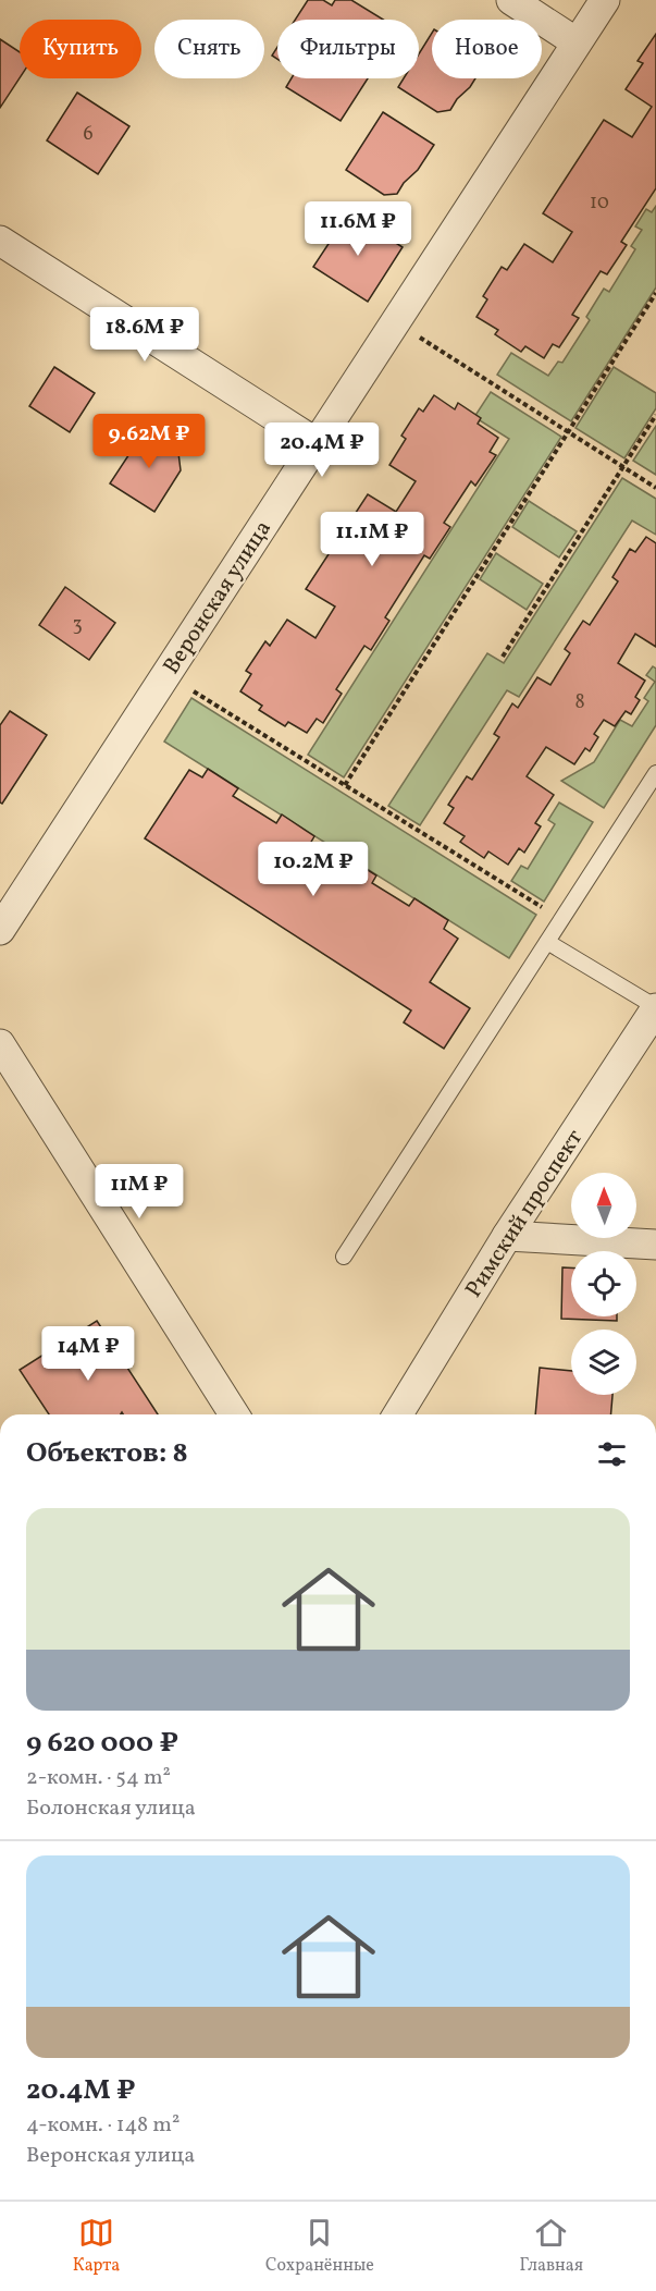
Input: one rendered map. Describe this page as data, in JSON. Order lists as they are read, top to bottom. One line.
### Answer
{"streets":{"street":["Веронская улица","Римский проспект"]},"house_numbers":["6","10","3","8"],"north":"top","page":{"chip":["Купить","Снять","Фильтры","Новое"],"price":["11.6M ₽","18.6M ₽","9.62M ₽","20.4M ₽","11.1M ₽","10.2M ₽","11M ₽","14M ₽"],"heading":"Объектов: 8","list":[{"name":"9 620 000 ₽","note":"2-комн. · 54 m² · Болонская улица"},{"name":"20.4M ₽","note":"4-комн. · 148 m² · Веронская улица"}],"tabs":["Карта","Сохранённые","Главная"]}}
